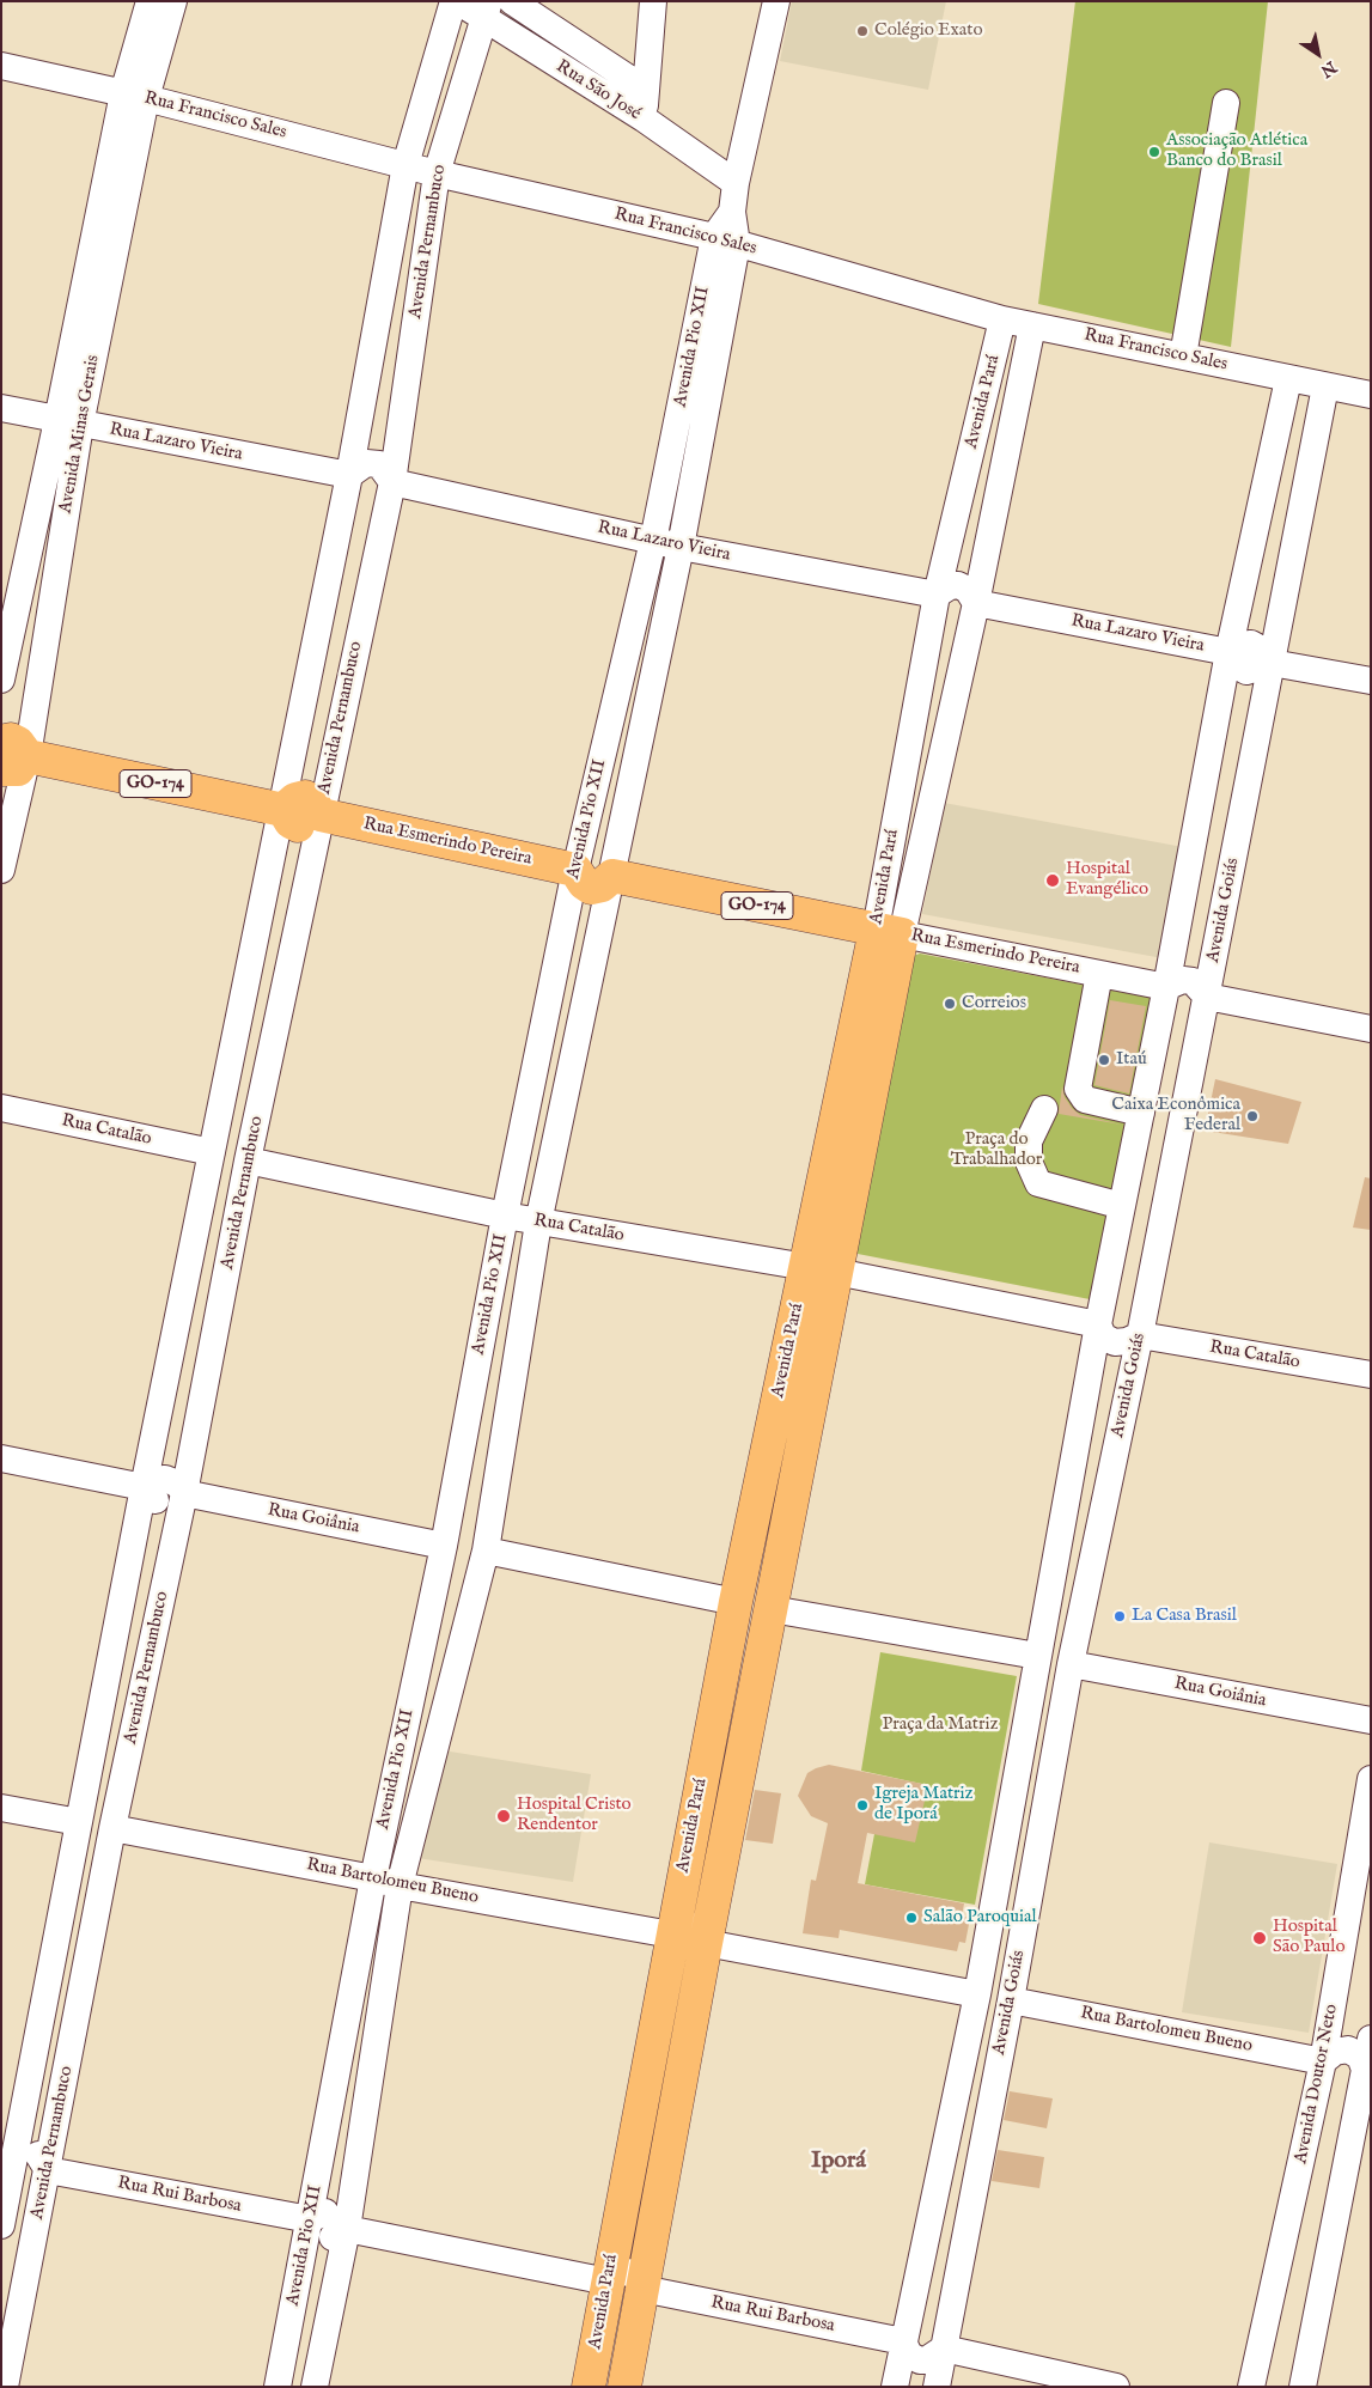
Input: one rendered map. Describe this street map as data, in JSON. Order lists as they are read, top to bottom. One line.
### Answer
{"streets":{"main road":["Avenida Pará","GO-174","Rua Esmerindo Pereira"],"street":["Rua São José","Rua Francisco Sales","Avenida Pernambuco","Avenida Pio XII","Avenida Minas Gerais","Rua Lazaro Vieira","Avenida Goiás","Rua Catalão","Rua Goiânia","Rua Bartolomeu Bueno","Avenida Doutor Neto","Rua Rui Barbosa"]},"crossings":[["Rua São José","Avenida Pernambuco"],["Rua São José","Avenida Pio XII"],["Rua Francisco Sales","Avenida Pernambuco"],["Rua Francisco Sales","Avenida Pio XII"],["Rua Francisco Sales","Avenida Pará"],["Rua Francisco Sales","Avenida Minas Gerais"],["Rua Francisco Sales","Avenida Goiás"],["Avenida Pernambuco","Rua Lazaro Vieira"],["Avenida Pernambuco","GO-174"],["Avenida Pernambuco","Rua Esmerindo Pereira"],["Avenida Pernambuco","Rua Catalão"],["Avenida Pernambuco","Rua Goiânia"],["Avenida Pernambuco","Rua Bartolomeu Bueno"],["Avenida Pernambuco","Rua Rui Barbosa"],["Avenida Pio XII","Rua Lazaro Vieira"],["Avenida Pio XII","Rua Esmerindo Pereira"],["Avenida Pio XII","Rua Catalão"],["Avenida Pio XII","Rua Goiânia"],["Avenida Pio XII","Rua Bartolomeu Bueno"],["Avenida Pio XII","Rua Rui Barbosa"],["Avenida Pará","Rua Lazaro Vieira"],["Avenida Pará","Rua Esmerindo Pereira"],["Avenida Pará","Rua Catalão"],["Avenida Pará","Rua Bartolomeu Bueno"],["Avenida Pará","Rua Rui Barbosa"],["Avenida Minas Gerais","Rua Lazaro Vieira"],["Avenida Minas Gerais","GO-174"],["Rua Lazaro Vieira","Avenida Goiás"],["GO-174","Rua Esmerindo Pereira"],["Avenida Goiás","Rua Catalão"],["Avenida Goiás","Rua Goiânia"],["Avenida Goiás","Rua Bartolomeu Bueno"],["Rua Bartolomeu Bueno","Avenida Doutor Neto"]],"districts":["Iporá"],"parks":["Praça do Trabalhador","Praça da Matriz"],"places":["Colégio Exato","Associação Atlética Banco do Brasil","Hospital Evangélico","Correios","Itaú","Caixa Econômica Federal","La Casa Brasil","Igreja Matriz de Iporá","Hospital Cristo Rendentor","Salão Paroquial","Hospital São Paulo"],"north":"bottom right"}
